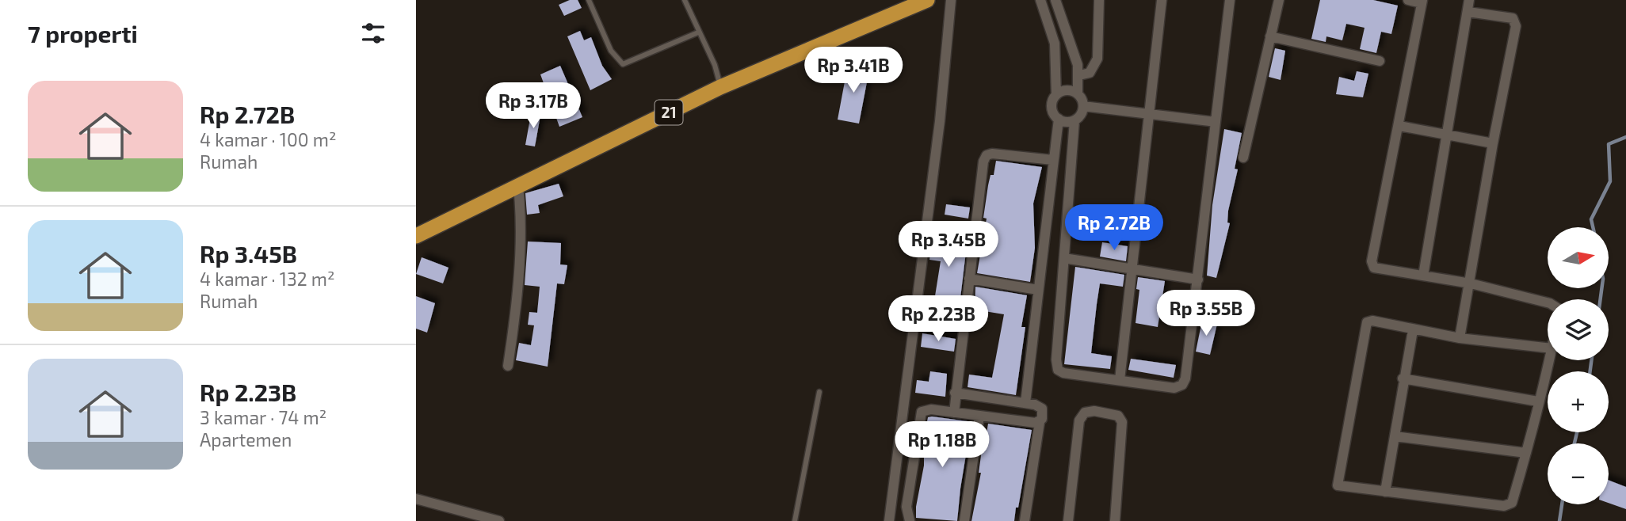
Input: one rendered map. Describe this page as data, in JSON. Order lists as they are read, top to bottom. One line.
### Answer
{"streets":{"highway":["21"]},"north":"right","page":{"heading":"7 properti","price":["Rp 3.41B","Rp 3.17B","Rp 2.72B","Rp 3.45B","Rp 3.55B","Rp 2.23B","Rp 1.18B"],"list":[{"name":"Rp 2.72B","note":"4 kamar · 100 m² · Rumah"},{"name":"Rp 3.45B","note":"4 kamar · 132 m² · Rumah"},{"name":"Rp 2.23B","note":"3 kamar · 74 m² · Apartemen"}],"map_buttons":["+","−"]}}
